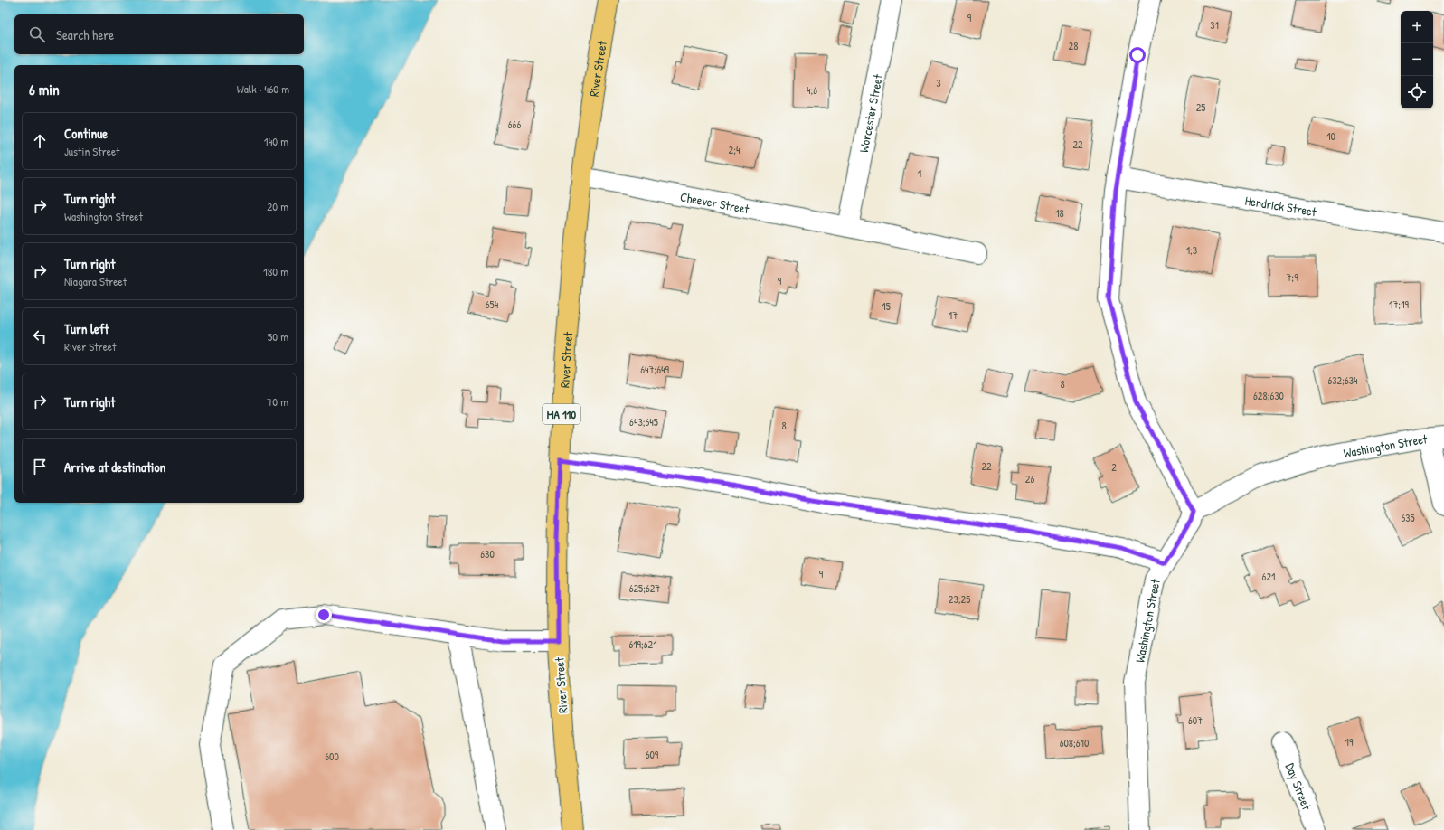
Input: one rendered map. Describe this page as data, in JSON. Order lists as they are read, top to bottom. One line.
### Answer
{"streets":{"main road":["River Street","MA 110"],"street":["Worcester Street","Cheever Street","Hendrick Street","Washington Street","Day Street"]},"crossings":[["River Street","Cheever Street"],["Worcester Street","Cheever Street"]],"house_numbers":["9","31","28","3","4;6","25","666","10","22","2;4","1","18","1;3","7;9","9","654","17;19","15","17","647;649","632;634","8","628;630","643;645","8","22","2","26","635","630","9","621","625;627","23;25","619;621","607","19","608;610","609","600"],"page":{"map_buttons":["+","−"],"search":"Search here","heading":["6 min","Walk · 460 m"],"list":[["Continue","Justin Street","140 m"],["Turn right","Washington Street","20 m"],["Turn right","Niagara Street","180 m"],["Turn left","River Street","50 m"],["Turn right","70 m"],"Arrive at destination"]}}
